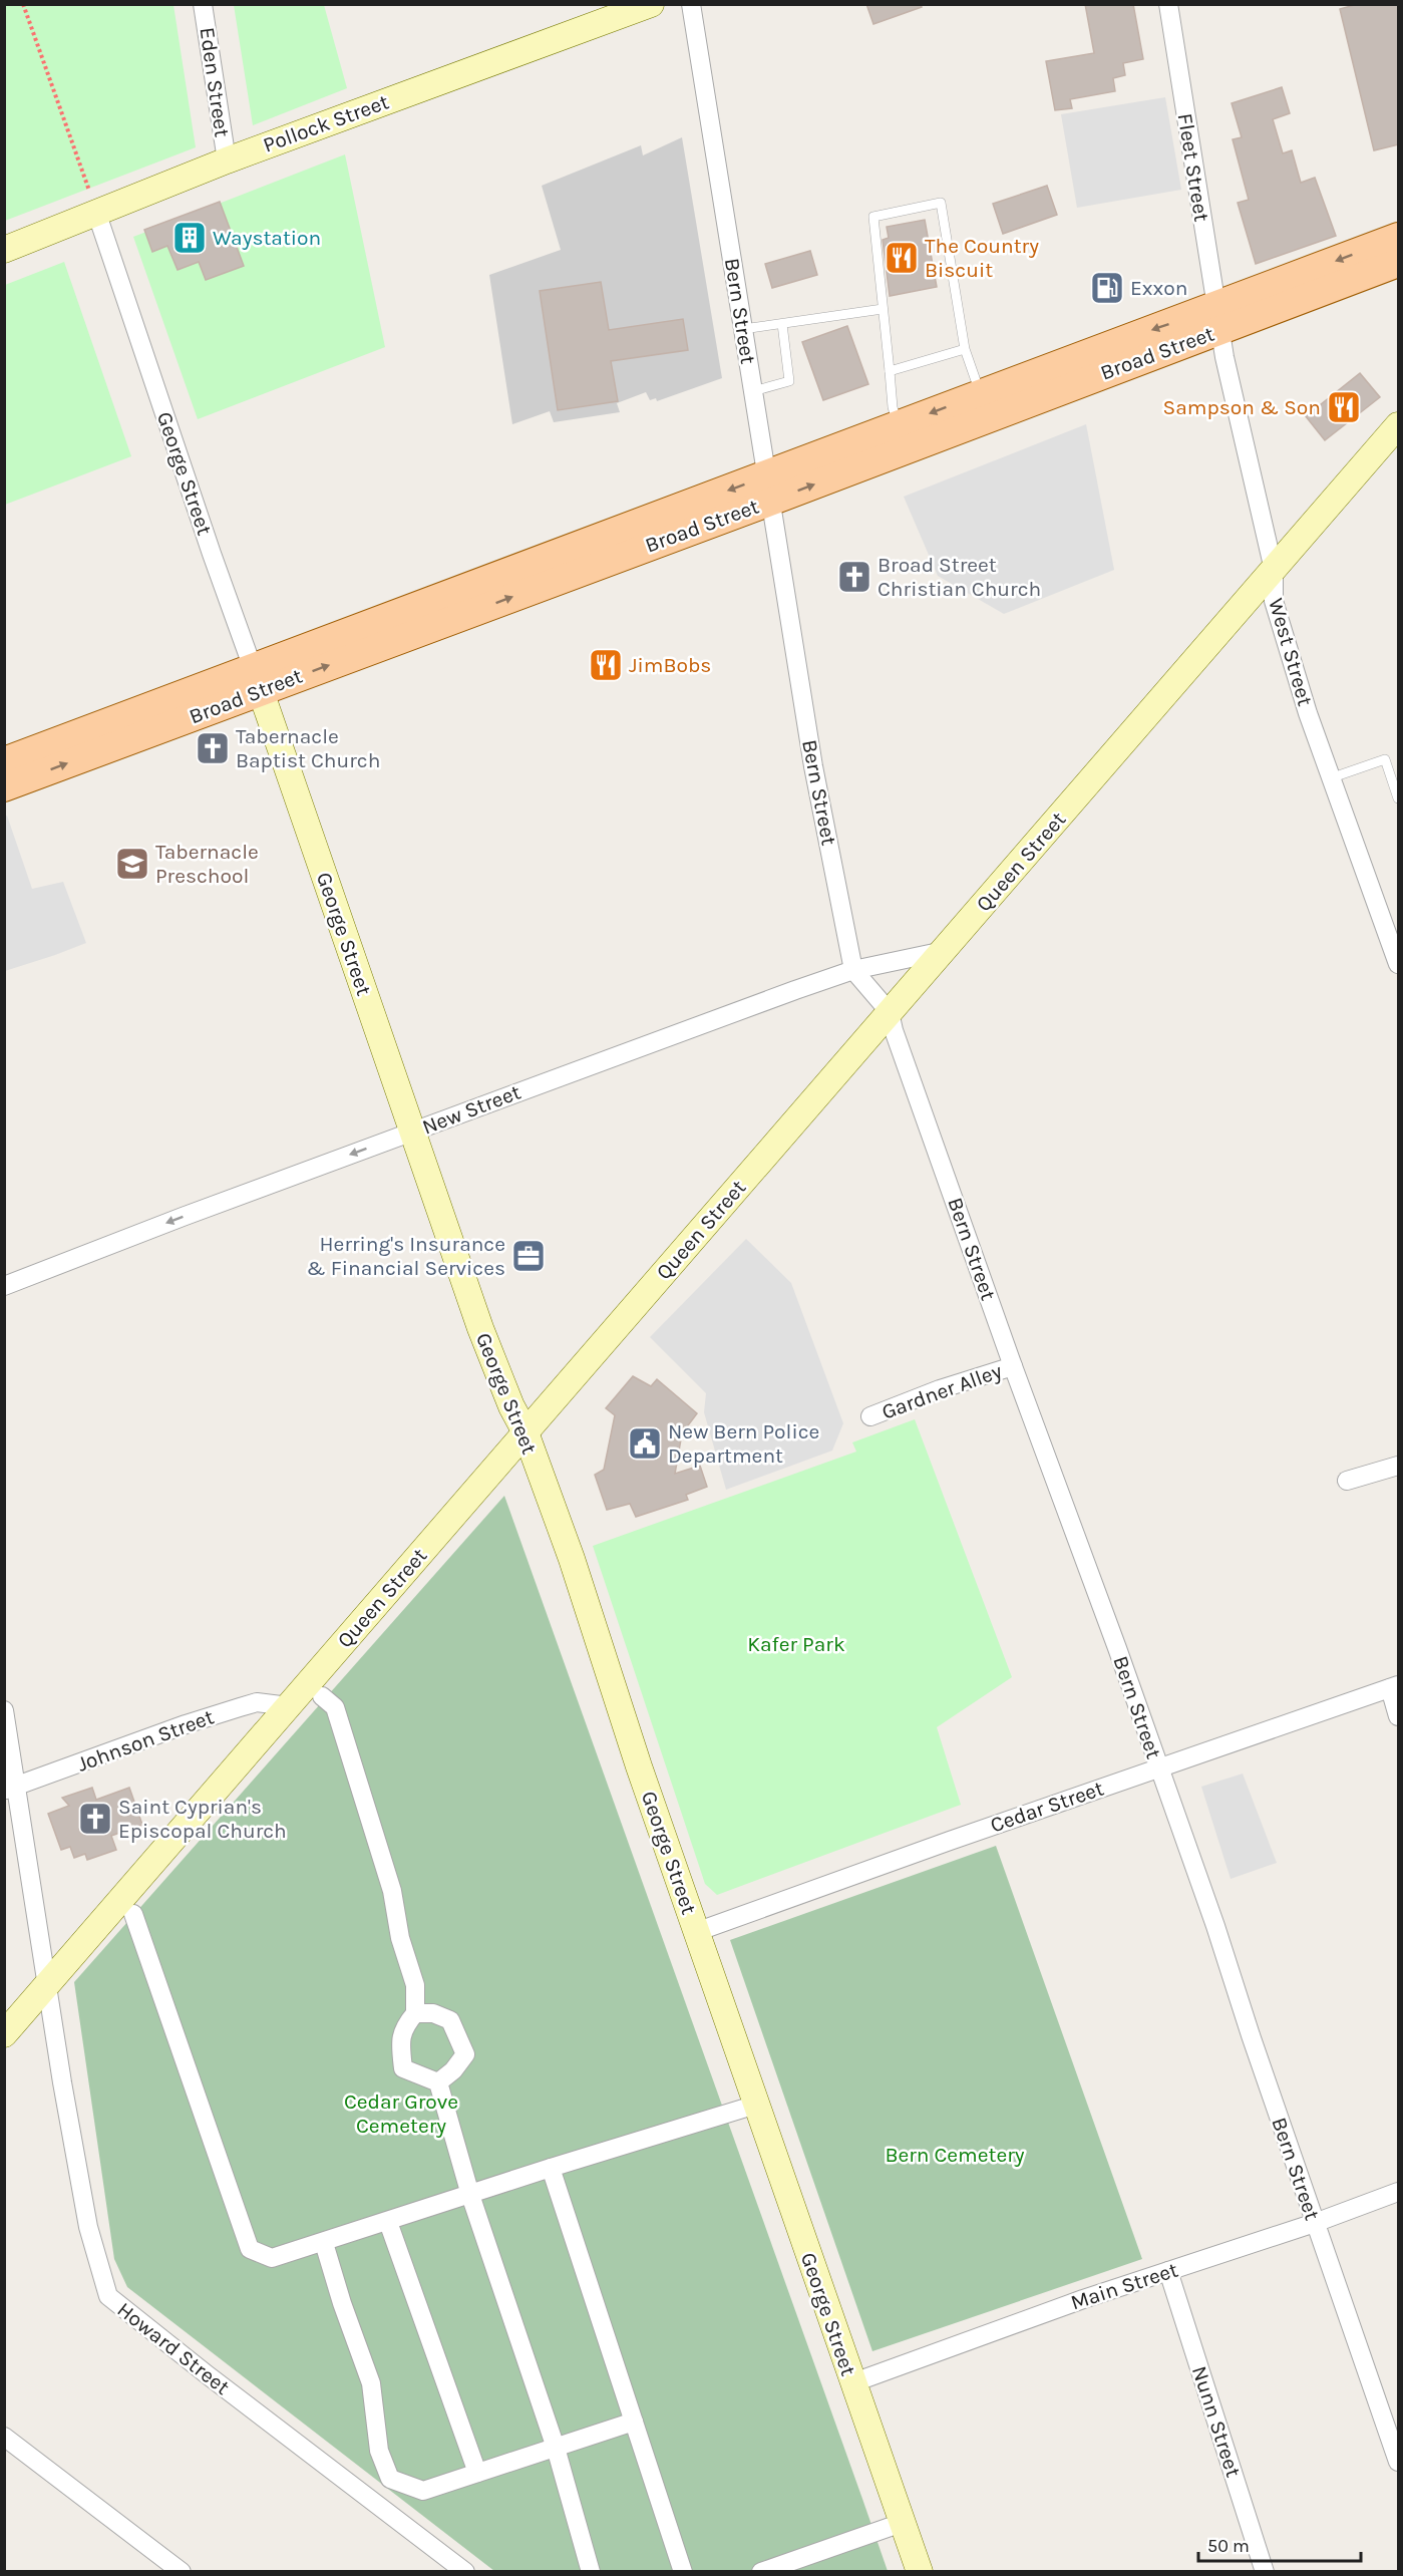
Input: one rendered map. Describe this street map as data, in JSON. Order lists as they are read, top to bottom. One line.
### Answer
{"streets":{"main road":["Broad Street"],"street":["Eden Street","Pollock Street","Fleet Street","Bern Street","George Street","West Street","Queen Street","New Street","Gardner Alley","Johnson Street","Cedar Street","Main Street","Howard Street","Nunn Street"]},"crossings":[["Eden Street","Pollock Street"],["Pollock Street","George Street"],["Fleet Street","Broad Street"],["Fleet Street","West Street"],["Bern Street","Broad Street"],["Bern Street","Queen Street"],["Bern Street","New Street"],["Bern Street","Gardner Alley"],["Bern Street","Cedar Street"],["Bern Street","Main Street"],["Broad Street","George Street"],["Broad Street","West Street"],["George Street","Queen Street"],["George Street","New Street"],["George Street","Cedar Street"],["George Street","Main Street"],["West Street","Queen Street"],["Queen Street","New Street"],["Queen Street","Johnson Street"],["Queen Street","Howard Street"],["Johnson Street","Howard Street"],["Main Street","Nunn Street"]],"one_way":["New Street"],"parks":["Kafer Park","Cedar Grove Cemetery","Bern Cemetery"],"places":{"building":["Waystation"],"restaurant":["The Country Biscuit","Sampson & Son","JimBobs"],"fuel station":["Exxon"],"church":["Broad Street Christian Church","Tabernacle Baptist Church","Saint Cyprian's Episcopal Church"],"school or university":["Tabernacle Preschool"],"office":["Herring's Insurance & Financial Services"],"public building":["New Bern Police Department"]},"scale_bar":"50 m"}
